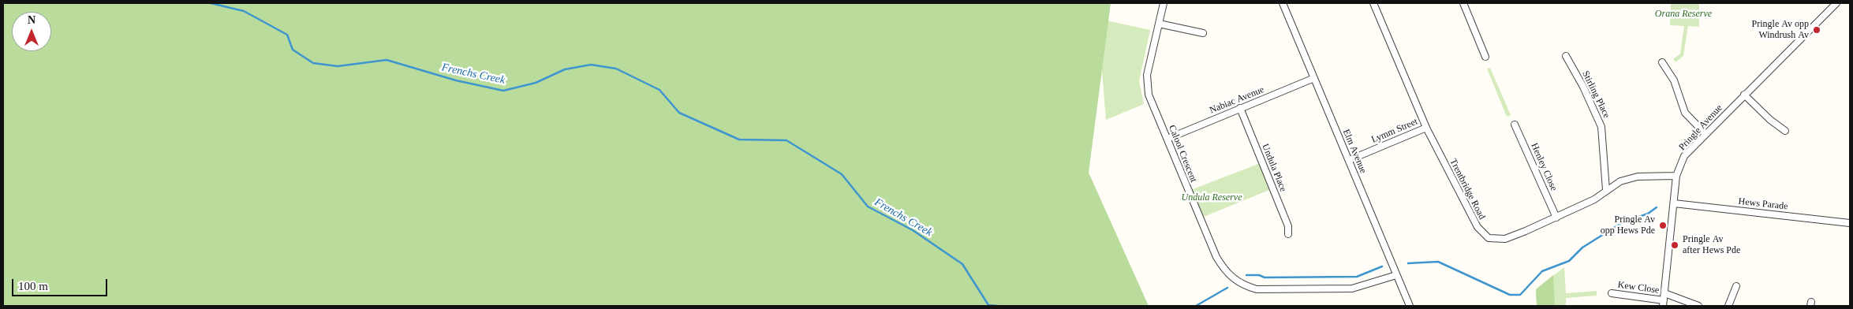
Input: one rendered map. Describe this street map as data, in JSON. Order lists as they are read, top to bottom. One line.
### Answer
{"streets":{"street":["Stirling Place","Nabiac Avenue","Pringle Avenue","Lymm Street","Elm Avenue","Calool Crescent","Henley Close","Undula Place","Trentbridge Road","Hews Parade","Kew Close"]},"crossings":[["Stirling Place","Trentbridge Road"],["Nabiac Avenue","Elm Avenue"],["Nabiac Avenue","Calool Crescent"],["Nabiac Avenue","Undula Place"],["Pringle Avenue","Trentbridge Road"],["Pringle Avenue","Hews Parade"],["Pringle Avenue","Kew Close"],["Lymm Street","Elm Avenue"],["Lymm Street","Trentbridge Road"],["Elm Avenue","Calool Crescent"],["Henley Close","Trentbridge Road"]],"water":["Frenchs Creek"],"parks":["Orana Reserve","Undula Reserve"],"places":["Pringle Av opp Windrush Av","Pringle Av opp Hews Pde","Pringle Av after Hews Pde"],"scale_bar":"100 m","north":"top"}
